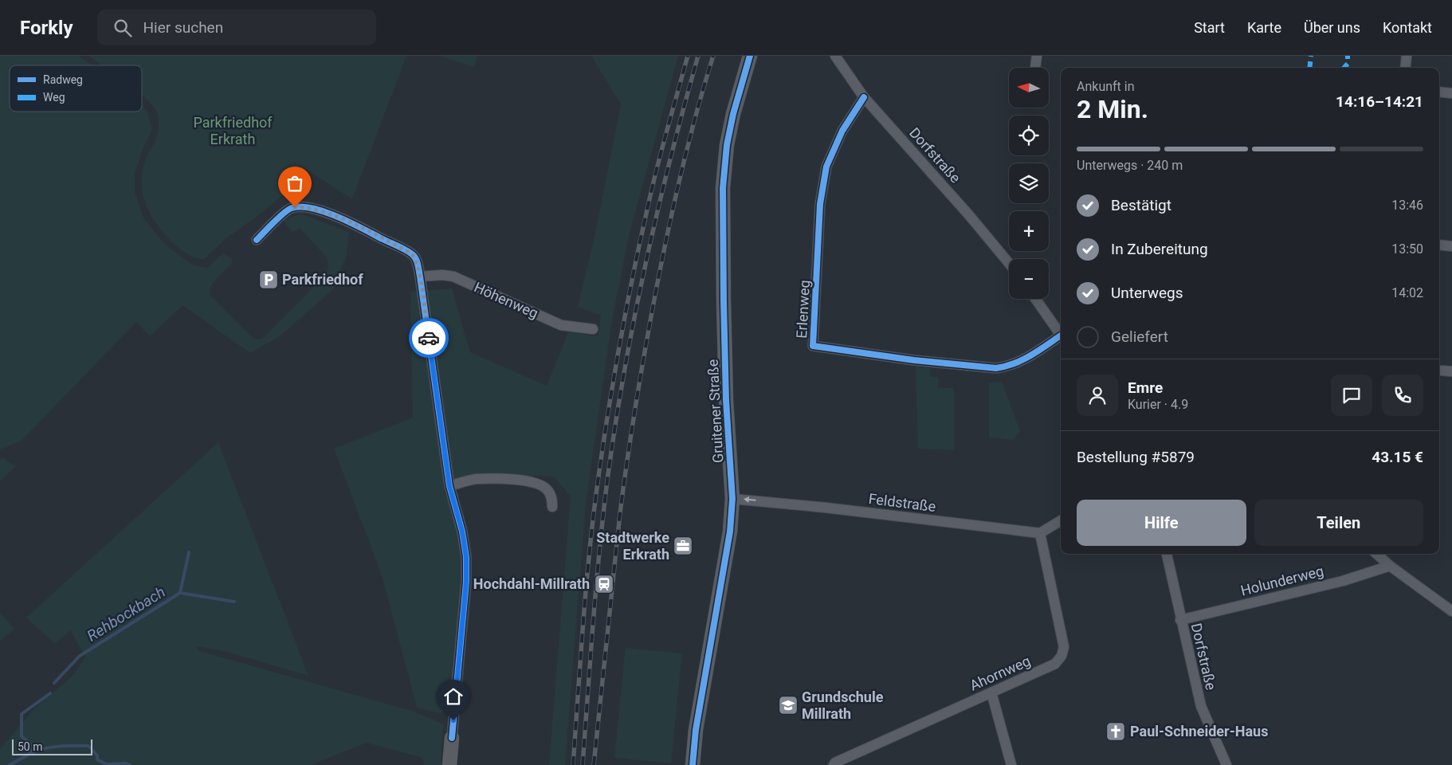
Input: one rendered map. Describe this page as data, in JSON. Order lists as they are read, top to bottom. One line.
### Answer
{"streets":{"main road":["Gruitener Straße"],"street":["Dorfstraße","Höhenweg","Erlenweg","Feldstraße","Holunderweg","Ahornweg"]},"crossings":[["Dorfstraße","Erlenweg"],["Dorfstraße","Holunderweg"],["Gruitener Straße","Feldstraße"],["Feldstraße","Ahornweg"]],"one_way":["Feldstraße"],"water":["Rehbockbach"],"parks":["Parkfriedhof Erkrath"],"places":{"parking":["Parkfriedhof"],"office":["Stadtwerke Erkrath"],"station":["Hochdahl-Millrath"],"school or university":["Grundschule Millrath"],"church":["Paul-Schneider-Haus"]},"legend":["Radweg","Weg"],"scale_bar":"50 m","north":"left","page":{"header":"Forkly","search":"Hier suchen","nav":["Start","Karte","Über uns","Kontakt"],"map_buttons":["+","−"],"heading":["2 Min.","Ankunft in","14:16–14:21"],"panel":["Emre","Kurier · 4.9","Bestellung #5879","43.15 €"],"bar":"Unterwegs · 240 m","list":[["Bestätigt","13:46"],["In Zubereitung","13:50"],["Unterwegs","14:02"],"Geliefert"],"buttons":["Hilfe","Teilen"],"scale":"50 m"}}
